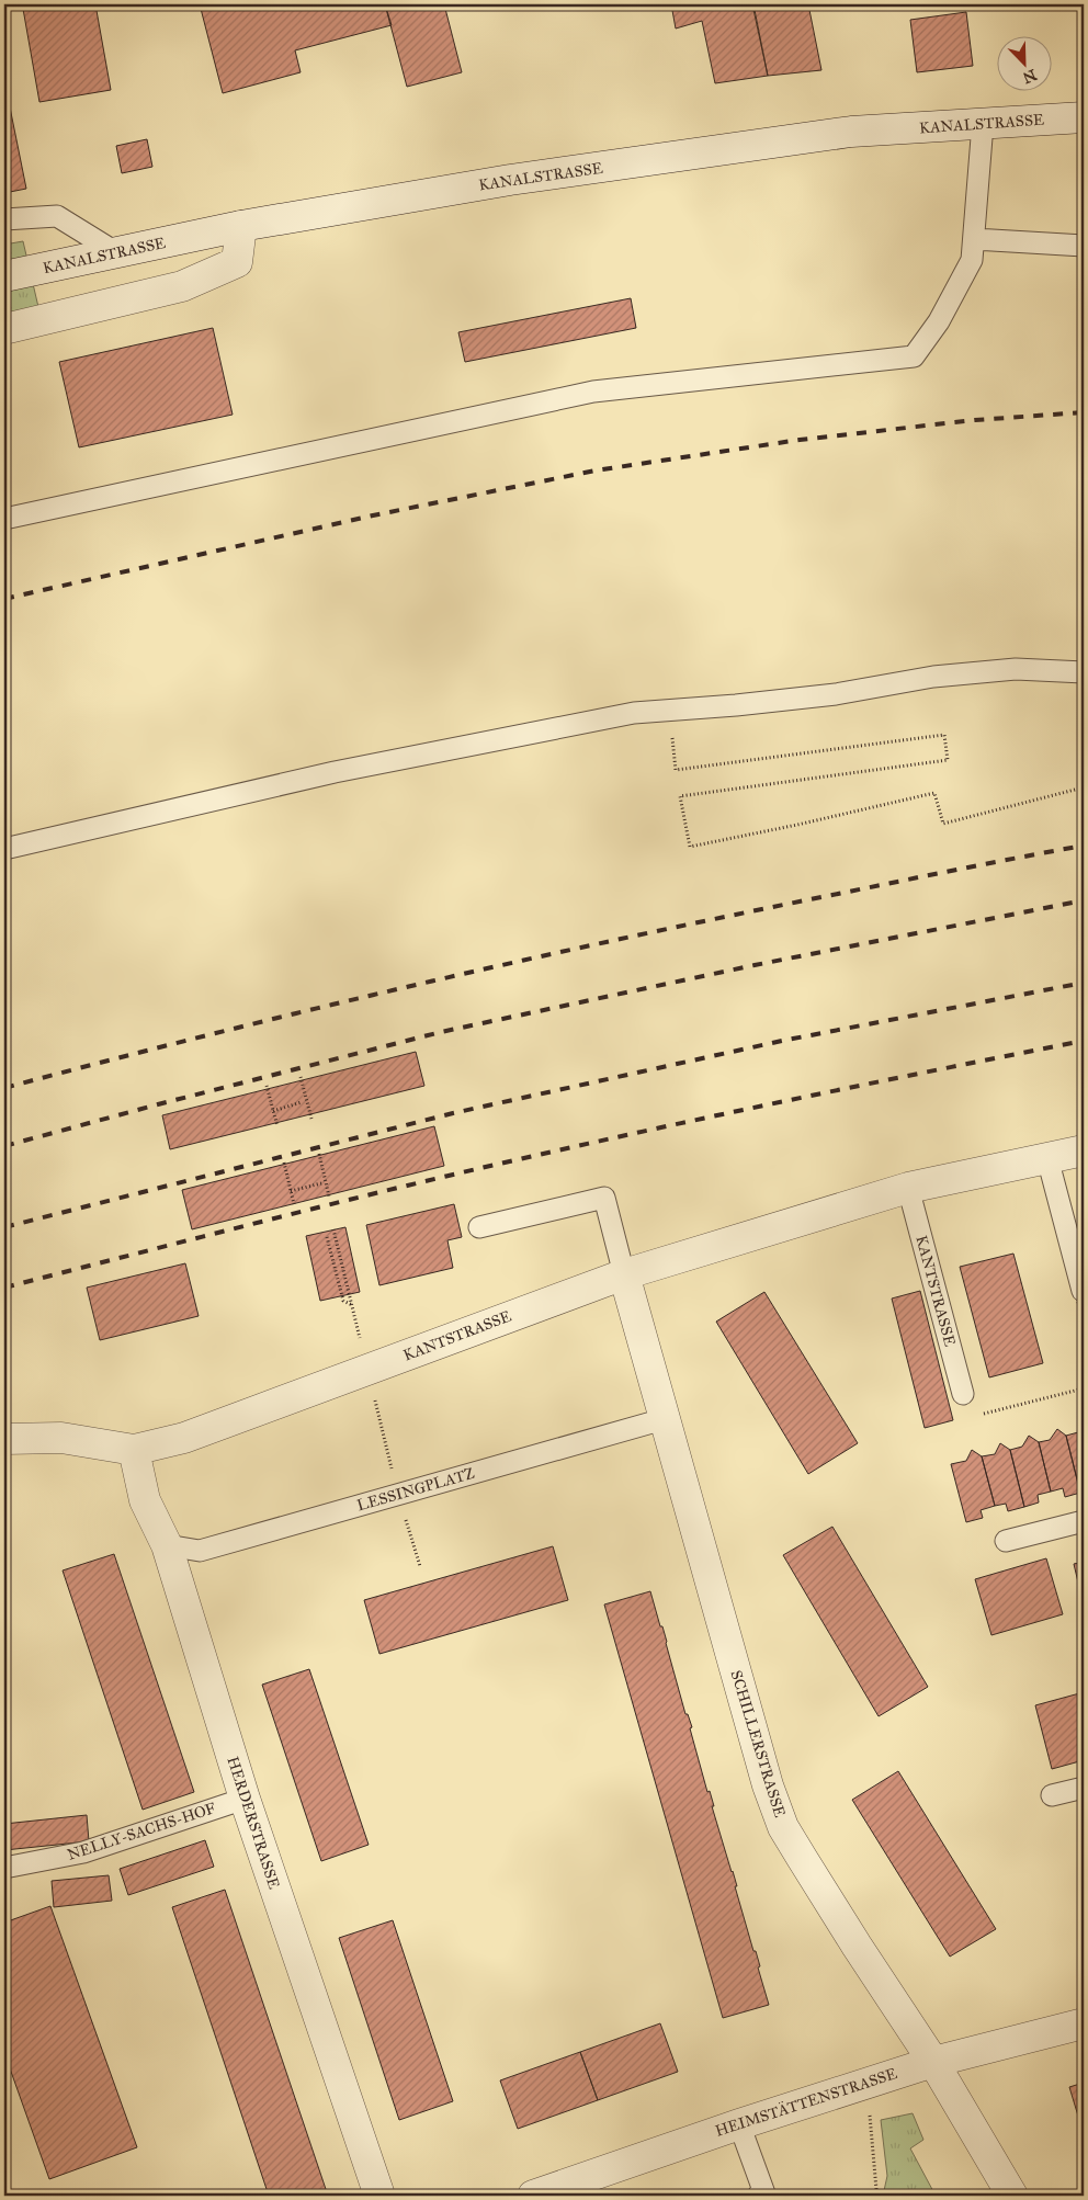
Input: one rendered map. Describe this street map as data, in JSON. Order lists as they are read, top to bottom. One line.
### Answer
{"streets":{"street":["KANALSTRASSE","KANTSTRASSE","SCHILLERSTRASSE","HERDERSTRASSE","HEIMSTÄTTENSTRASSE"],"lane":["LESSINGPLATZ","NELLY-SACHS-HOF"]},"crossings":[["KANTSTRASSE","SCHILLERSTRASSE"],["KANTSTRASSE","HERDERSTRASSE"],["LESSINGPLATZ","SCHILLERSTRASSE"],["LESSINGPLATZ","HERDERSTRASSE"],["SCHILLERSTRASSE","HEIMSTÄTTENSTRASSE"],["HERDERSTRASSE","NELLY-SACHS-HOF"]],"north":"bottom right"}
